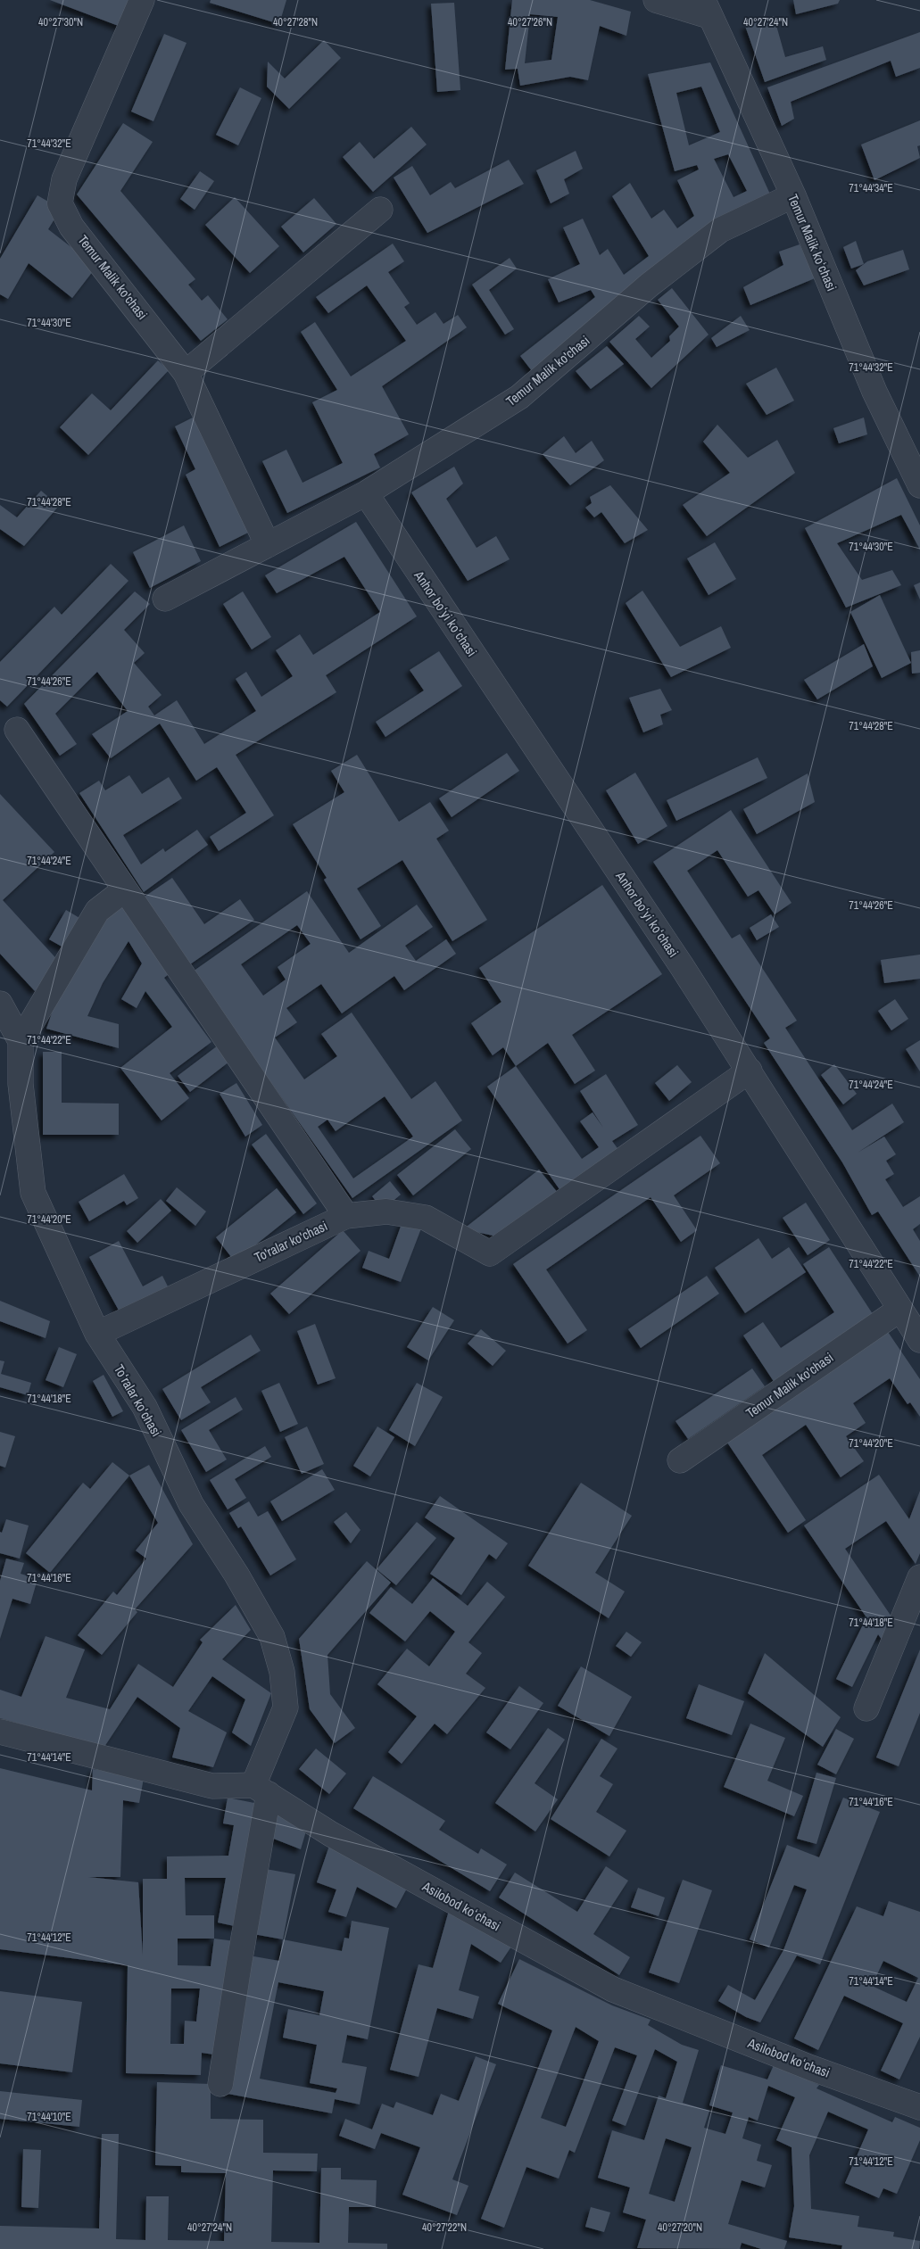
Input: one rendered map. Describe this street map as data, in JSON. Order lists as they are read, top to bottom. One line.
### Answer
{"streets":{"street":["Temur Malik koʻchasi","Temur Malik ko'chasi","Anhor boʻyi koʻchasi","To'ralar ko'chasi","Toʻralar koʻchasi","Asilobod koʻchasi"]},"crossings":[["Temur Malik koʻchasi","Temur Malik ko'chasi"],["Temur Malik ko'chasi","Anhor boʻyi koʻchasi"],["Anhor boʻyi koʻchasi","To'ralar ko'chasi"],["To'ralar ko'chasi","Toʻralar koʻchasi"],["Toʻralar koʻchasi","Asilobod koʻchasi"]],"coordinates":["40°27'30\"N","40°27'28\"N","40°27'26\"N","40°27'24\"N","71°44'32\"E","71°44'34\"E","71°44'30\"E","71°44'28\"E","71°44'26\"E","71°44'24\"E","71°44'22\"E","71°44'20\"E","71°44'18\"E","71°44'16\"E","71°44'14\"E","71°44'12\"E","71°44'10\"E","40°27'22\"N","40°27'20\"N"]}
